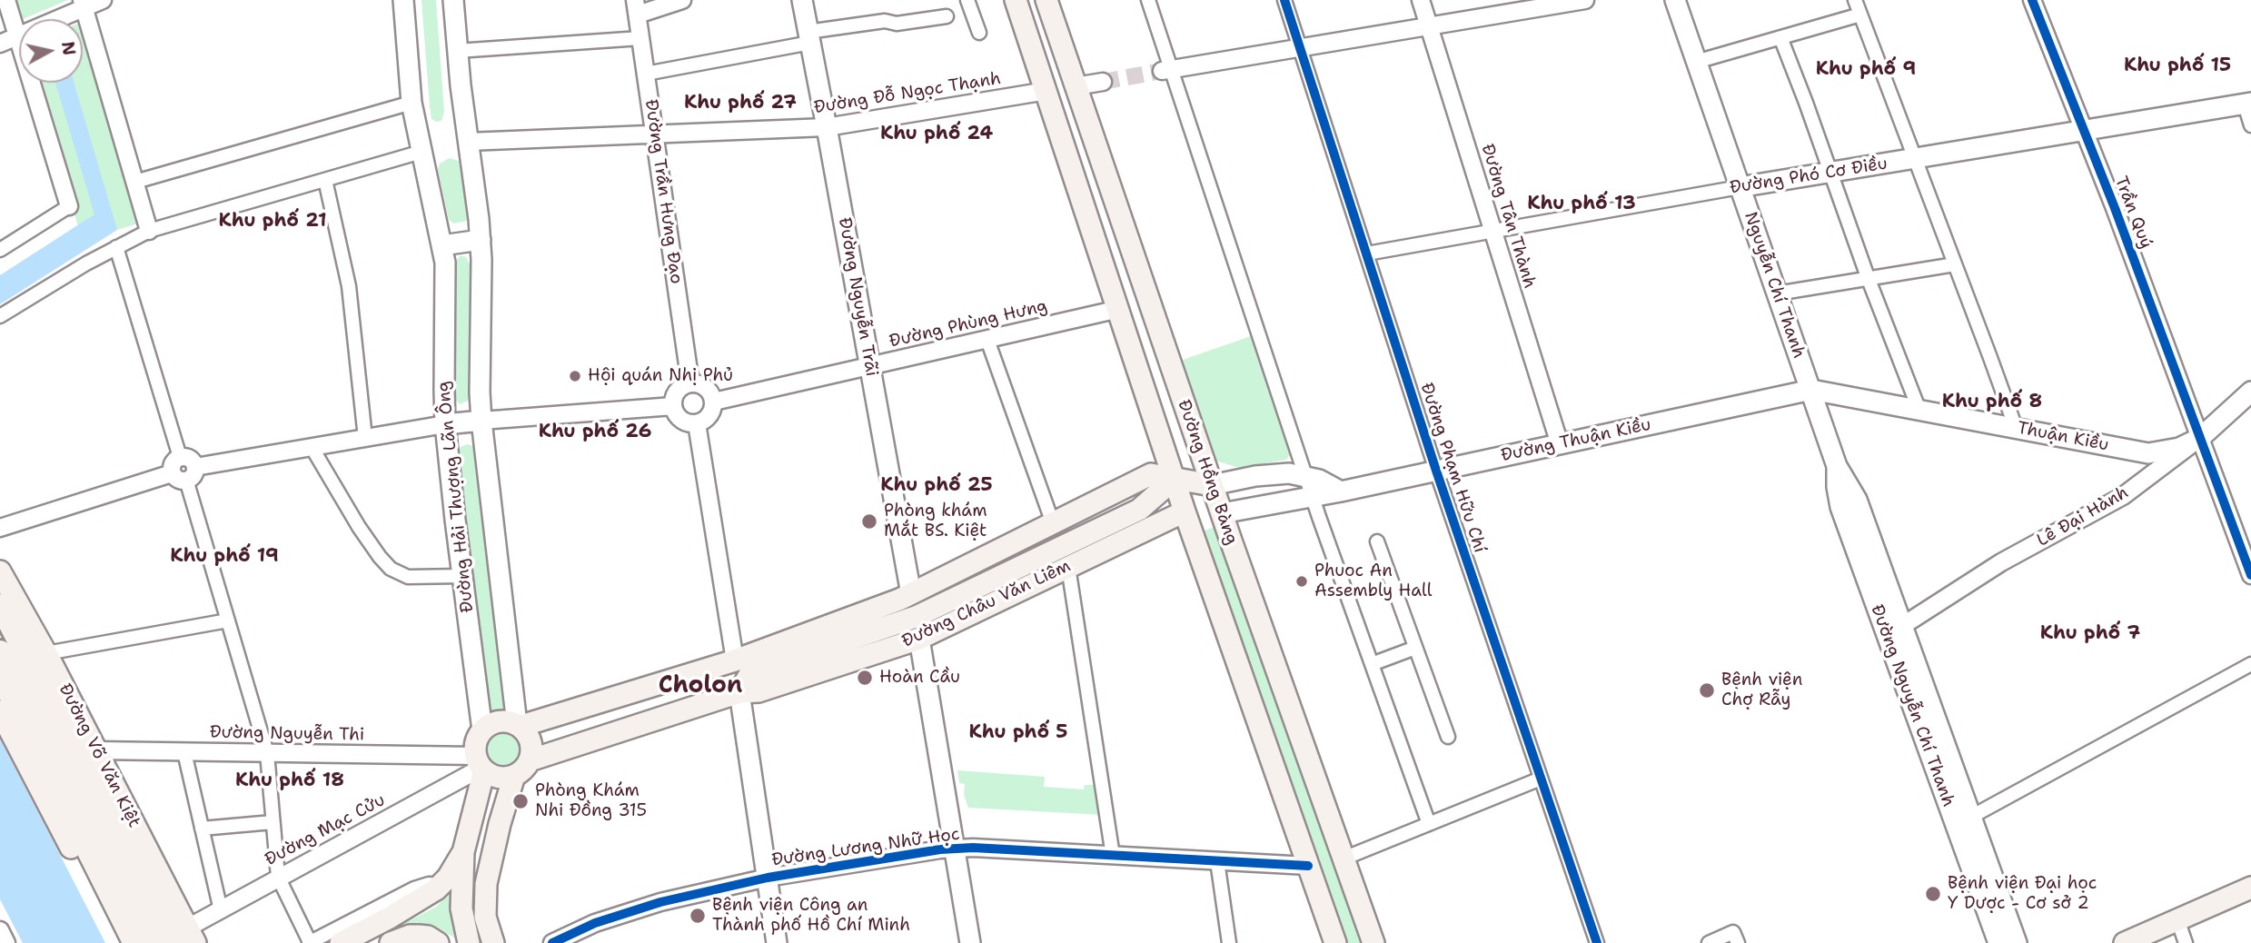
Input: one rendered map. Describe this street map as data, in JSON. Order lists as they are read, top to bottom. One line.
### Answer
{"streets":{"highway":["Đường Võ Văn Kiệt"],"main road":["Đường Phó Cơ Điều","Nguyễn Chí Thanh","Đường Nguyễn Trãi","Thuận Kiều","Đường Thuận Kiều","Đường Hồng Bàng","Đường Hải Thượng Lãn Ông","Lê Đại Hành","Đường Châu Văn Liêm","Đường Nguyễn Chí Thanh"],"street":["Đường Đỗ Ngọc Thạnh","Đường Trần Hưng Đạo","Trần Quý","Đường Tân Thành","Đường Phùng Hưng","Đường Phạm Hữu Chí","Đường Nguyễn Thi","Đường Mạc Cửu","Đường Lương Nhữ Học"]},"crossings":[["Đường Đỗ Ngọc Thạnh","Đường Trần Hưng Đạo"],["Đường Đỗ Ngọc Thạnh","Đường Nguyễn Trãi"],["Đường Đỗ Ngọc Thạnh","Đường Hồng Bàng"],["Đường Đỗ Ngọc Thạnh","Đường Hải Thượng Lãn Ông"],["Đường Phó Cơ Điều","Trần Quý"],["Đường Phó Cơ Điều","Đường Tân Thành"],["Đường Phó Cơ Điều","Nguyễn Chí Thanh"],["Đường Phó Cơ Điều","Đường Phạm Hữu Chí"],["Đường Trần Hưng Đạo","Đường Phùng Hưng"],["Trần Quý","Thuận Kiều"],["Trần Quý","Lê Đại Hành"],["Đường Tân Thành","Đường Thuận Kiều"],["Nguyễn Chí Thanh","Thuận Kiều"],["Nguyễn Chí Thanh","Đường Thuận Kiều"],["Nguyễn Chí Thanh","Đường Nguyễn Chí Thanh"],["Đường Nguyễn Trãi","Đường Phùng Hưng"],["Đường Nguyễn Trãi","Đường Châu Văn Liêm"],["Đường Phùng Hưng","Đường Hồng Bàng"],["Thuận Kiều","Đường Thuận Kiều"],["Thuận Kiều","Lê Đại Hành"],["Thuận Kiều","Đường Nguyễn Chí Thanh"],["Đường Thuận Kiều","Đường Phạm Hữu Chí"],["Đường Thuận Kiều","Đường Hồng Bàng"],["Đường Thuận Kiều","Đường Nguyễn Chí Thanh"],["Đường Hồng Bàng","Đường Châu Văn Liêm"],["Đường Hồng Bàng","Đường Lương Nhữ Học"],["Đường Hải Thượng Lãn Ông","Đường Châu Văn Liêm"],["Đường Hải Thượng Lãn Ông","Đường Nguyễn Thi"],["Đường Hải Thượng Lãn Ông","Đường Mạc Cửu"],["Lê Đại Hành","Đường Nguyễn Chí Thanh"],["Đường Châu Văn Liêm","Đường Nguyễn Thi"],["Đường Châu Văn Liêm","Đường Mạc Cửu"],["Đường Nguyễn Thi","Đường Võ Văn Kiệt"],["Đường Nguyễn Thi","Đường Mạc Cửu"],["Đường Võ Văn Kiệt","Đường Mạc Cửu"]],"districts":["Khu phố 15","Khu phố 9","Khu phố 27","Khu phố 24","Khu phố 13","Khu phố 21","Khu phố 8","Khu phố 26","Khu phố 25","Khu phố 19","Khu phố 7","Cholon","Khu phố 5","Khu phố 18"],"places":["Hội quán Nhị Phủ","Phòng khám Mắt BS. Kiệt","Phuoc An Assembly Hall","Hoàn Cầu","Bệnh viện Chợ Rẫy","Phòng Khám Nhi Đồng 315","Bệnh viện Đại học Y Dược - Cơ sở 2","Bệnh viện Công an Thành phố Hồ Chí Minh"],"north":"right"}
